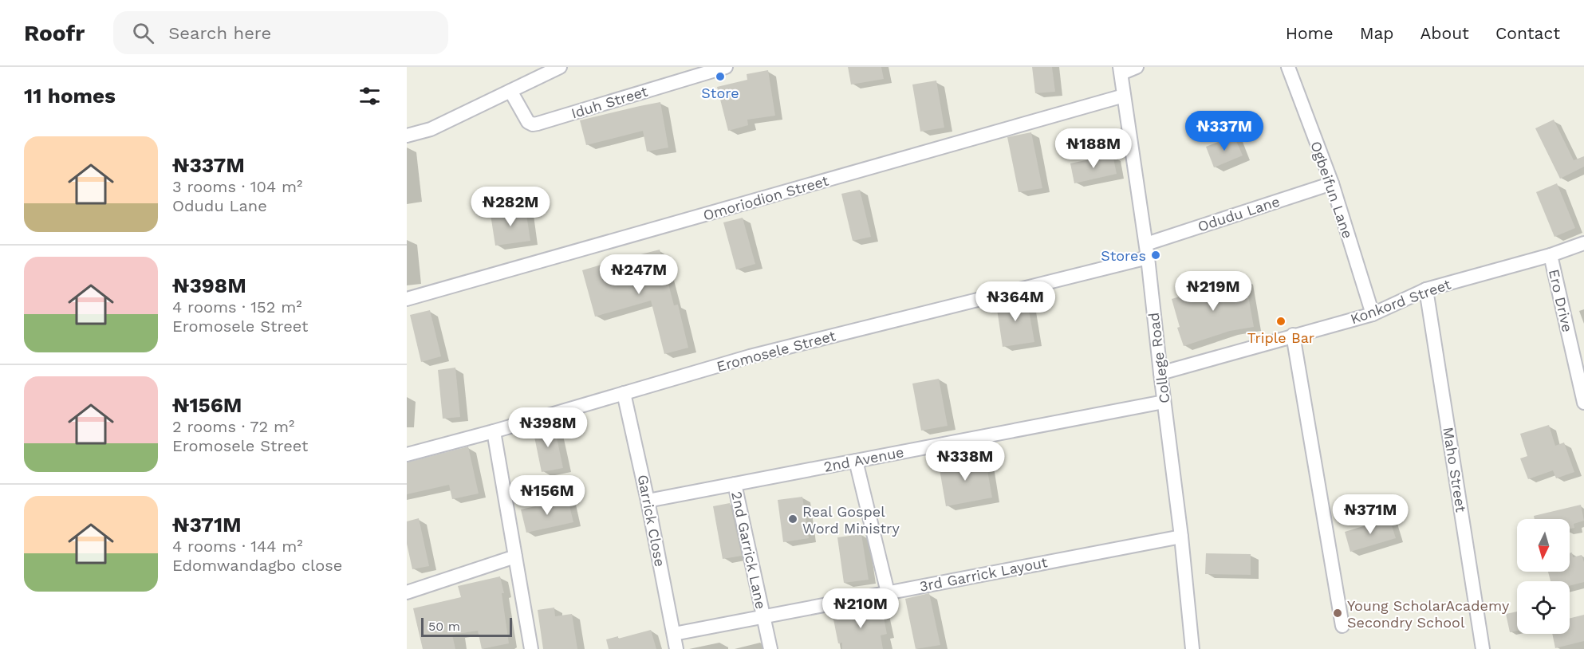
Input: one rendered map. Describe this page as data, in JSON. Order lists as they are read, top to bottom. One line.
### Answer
{"streets":{"street":["Iduh Street","Ogbeifun Lane","Omoriodion Street","Odudu Lane","Ero Drive","Konkord Street","Eromosele Street","College Road","2nd Avenue","Maho Street","Garrick Close","2nd Garrick Lane","3rd Garrick Layout"]},"crossings":[["Ogbeifun Lane","Odudu Lane"],["Ogbeifun Lane","Konkord Street"],["Omoriodion Street","College Road"],["Odudu Lane","College Road"],["Ero Drive","Konkord Street"],["Konkord Street","College Road"],["Konkord Street","Maho Street"],["Eromosele Street","College Road"],["Eromosele Street","Garrick Close"],["College Road","2nd Avenue"],["College Road","3rd Garrick Layout"],["2nd Avenue","Garrick Close"],["2nd Avenue","2nd Garrick Lane"],["Garrick Close","3rd Garrick Layout"],["2nd Garrick Lane","3rd Garrick Layout"]],"places":["Store","Stores","Triple Bar","Real Gospel Word Ministry","Young ScholarAcademy Secondry School"],"scale_bar":"50 m","north":"bottom","page":{"header":"Roofr","search":"Search here","nav":["Home","Map","About","Contact"],"heading":"11 homes","price":["₦337M","₦188M","₦282M","₦247M","₦219M","₦364M","₦398M","₦338M","₦156M","₦371M","₦210M"],"list":[{"name":"₦337M","note":"3 rooms · 104 m² · Odudu Lane"},{"name":"₦398M","note":"4 rooms · 152 m² · Eromosele Street"},{"name":"₦156M","note":"2 rooms · 72 m² · Eromosele Street"},{"name":"₦371M","note":"4 rooms · 144 m² · Edomwandagbo close"}],"scale":"50 m"}}
